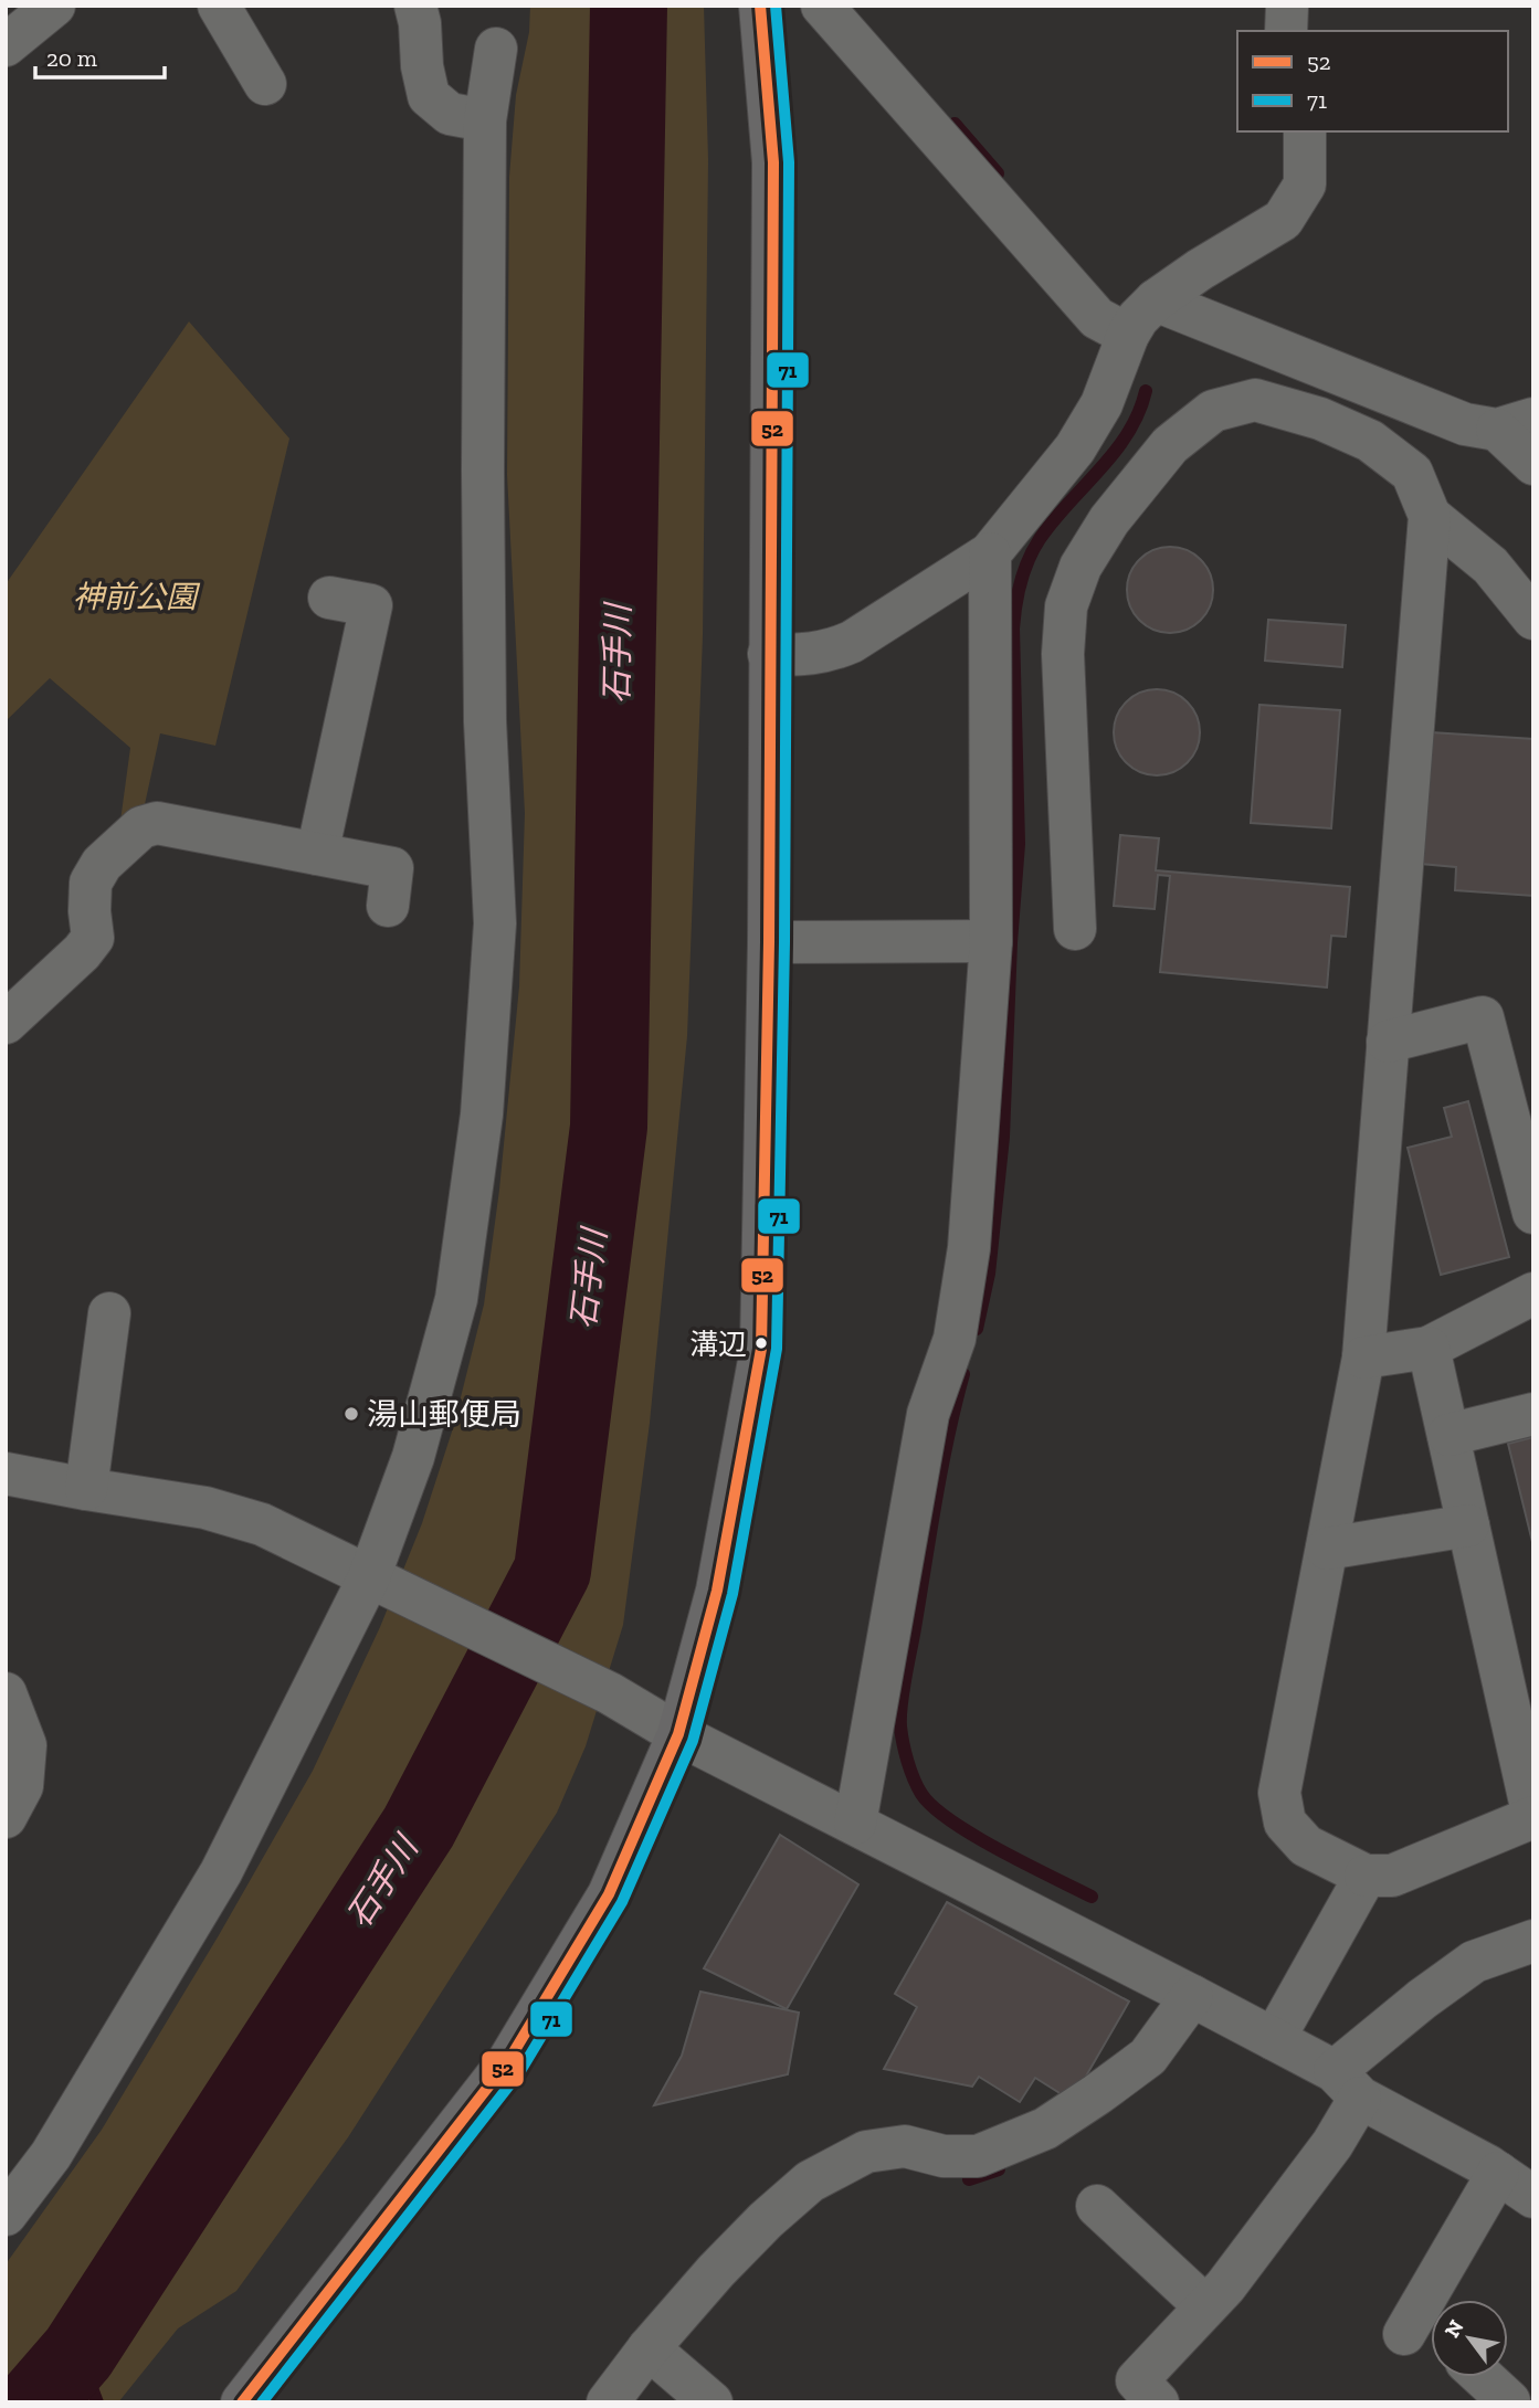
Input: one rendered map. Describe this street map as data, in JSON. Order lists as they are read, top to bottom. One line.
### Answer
{"water":["石手川"],"parks":["神前公園"],"places":["溝辺","湯山郵便局"],"lines":["transit line 52","transit line 71"],"legend":["52","71"],"scale_bar":"20 m","north":"top left"}
